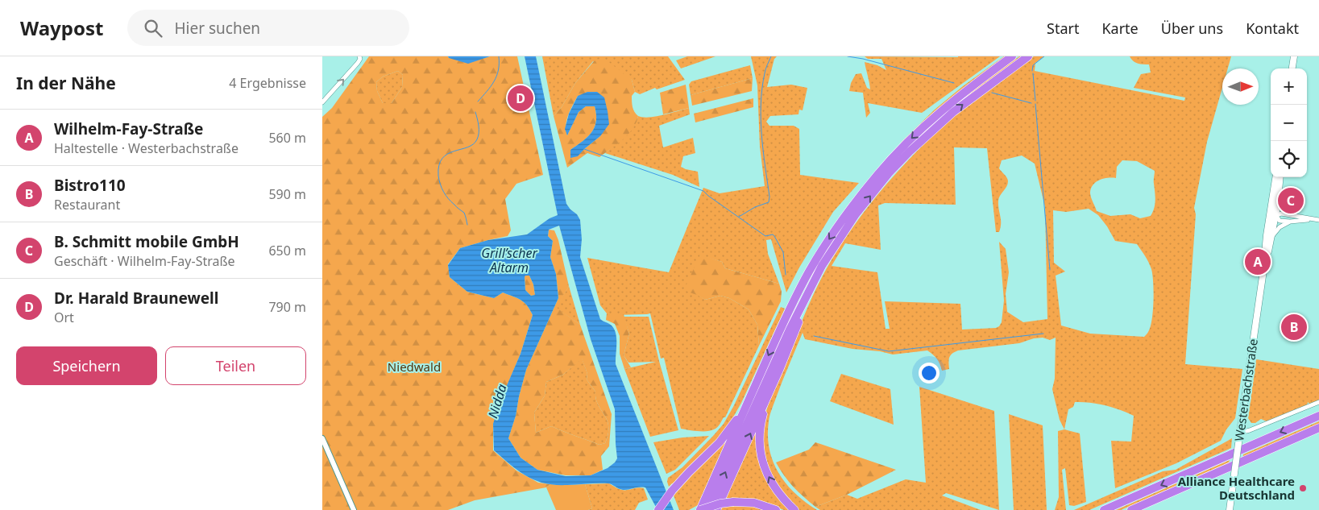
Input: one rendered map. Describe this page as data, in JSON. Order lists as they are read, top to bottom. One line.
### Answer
{"streets":{"main road":["Westerbachstraße"]},"water":["Grill’scher Altarm","Nidda"],"parks":["Niedwald"],"places":["Alliance Healthcare Deutschland"],"north":"right","page":{"header":"Waypost","search":"Hier suchen","nav":["Start","Karte","Über uns","Kontakt"],"heading":["In der Nähe","4 Ergebnisse"],"map_buttons":["+","−"],"pins":["D","C","A","B"],"list":[{"mark":"A","name":"Wilhelm-Fay-Straße","note":"Haltestelle · Westerbachstraße","value":"560 m"},{"mark":"B","name":"Bistro110","note":"Restaurant","value":"590 m"},{"mark":"C","name":"B. Schmitt mobile GmbH","note":"Geschäft · Wilhelm-Fay-Straße","value":"650 m"},{"mark":"D","name":"Dr. Harald Braunewell","note":"Ort","value":"790 m"}],"buttons":["Speichern","Teilen"]}}
